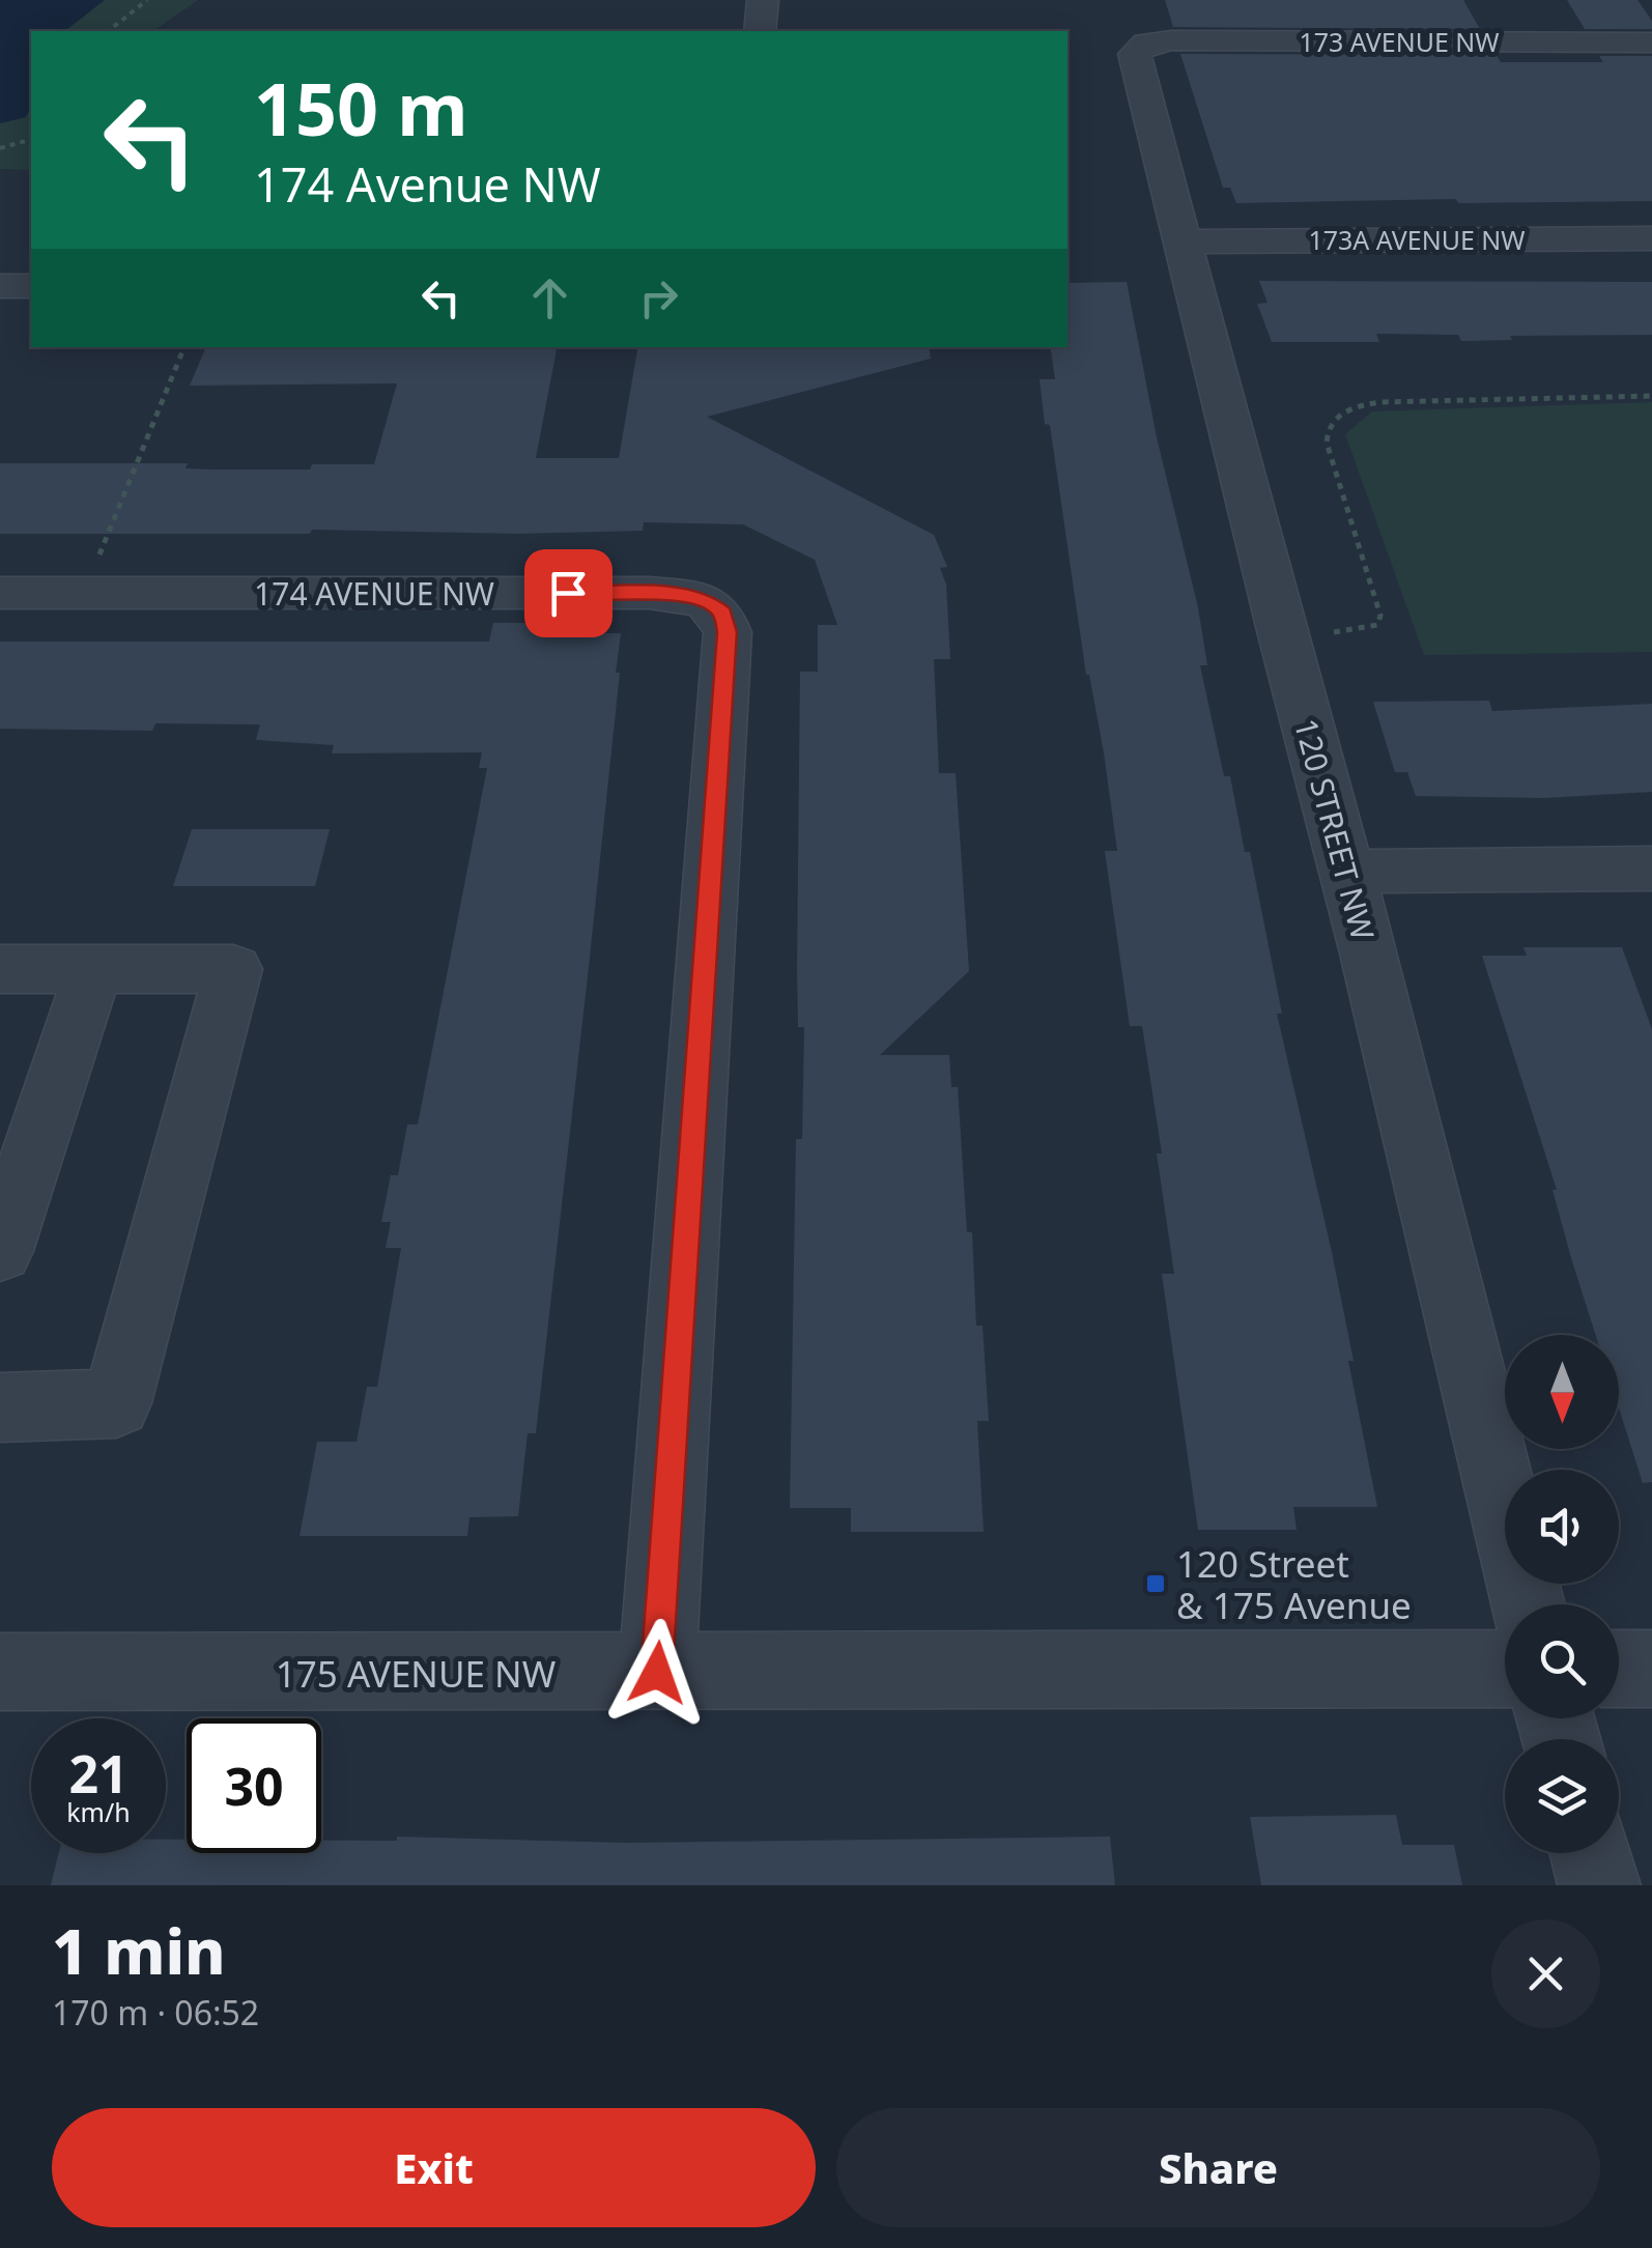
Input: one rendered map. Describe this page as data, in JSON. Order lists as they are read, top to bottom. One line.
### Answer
{"streets":{"street":["173 AVENUE NW","173A AVENUE NW","174 AVENUE NW","120 STREET NW","175 AVENUE NW"]},"crossings":[["173 AVENUE NW","120 STREET NW"],["173A AVENUE NW","120 STREET NW"],["174 AVENUE NW","175 AVENUE NW"]],"places":{"transit":["120 Street & 175 Avenue"]},"north":"bottom","page":{"turn":["150 m","174 Avenue NW"],"speed":"21 km/h","limit":"30","heading":["1 min","170 m · 06:52"],"buttons":["Exit","Share"]}}
